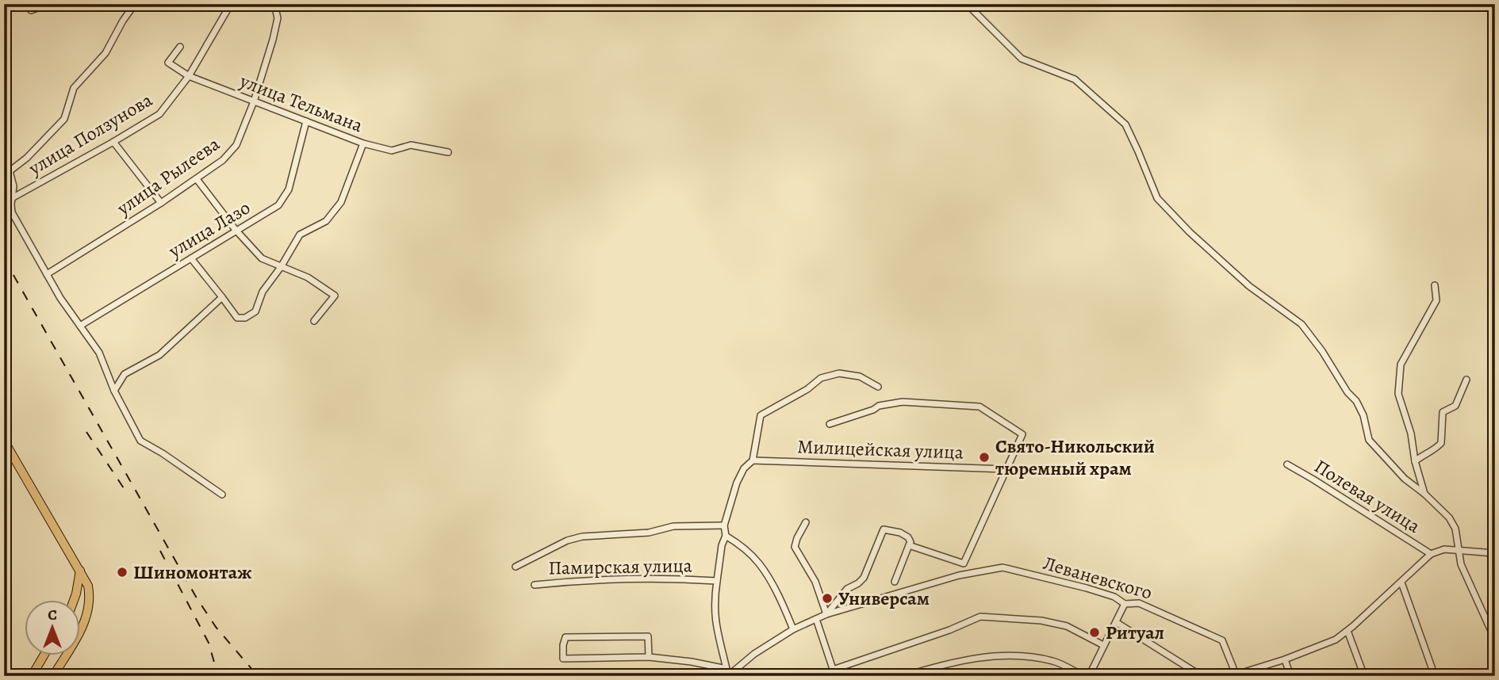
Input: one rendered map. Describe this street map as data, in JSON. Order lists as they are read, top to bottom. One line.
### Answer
{"streets":{"street":["улица Тельмана","улица Ползунова","улица Рылеева","улица Лазо","Милицейская улица","Полевая улица","Памирская улица","Леваневского"]},"crossings":[["улица Тельмана","улица Ползунова"],["улица Тельмана","улица Рылеева"],["улица Тельмана","улица Лазо"],["Милицейская улица","Леваневского"],["Памирская улица","Леваневского"]],"places":["Свято-Никольский тюремный храм","Шиномонтаж","Универсам","Ритуал"],"north":"top"}
